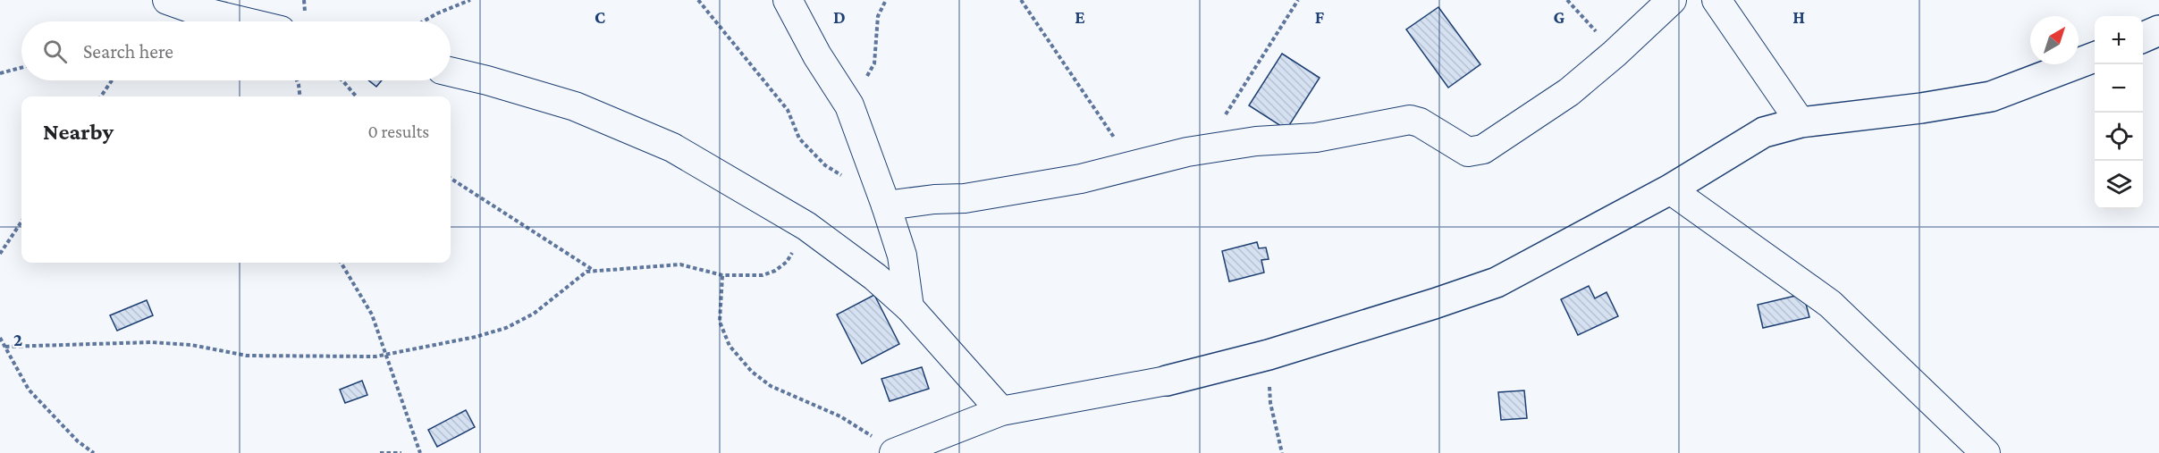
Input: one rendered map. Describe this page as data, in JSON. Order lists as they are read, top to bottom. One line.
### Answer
{"north":"top right","page":{"map_buttons":["+","−"],"search":"Search here","heading":["Nearby","0 results"]},"grid":{"columns":["C","D","E","F","G","H"],"rows":["2"]}}
